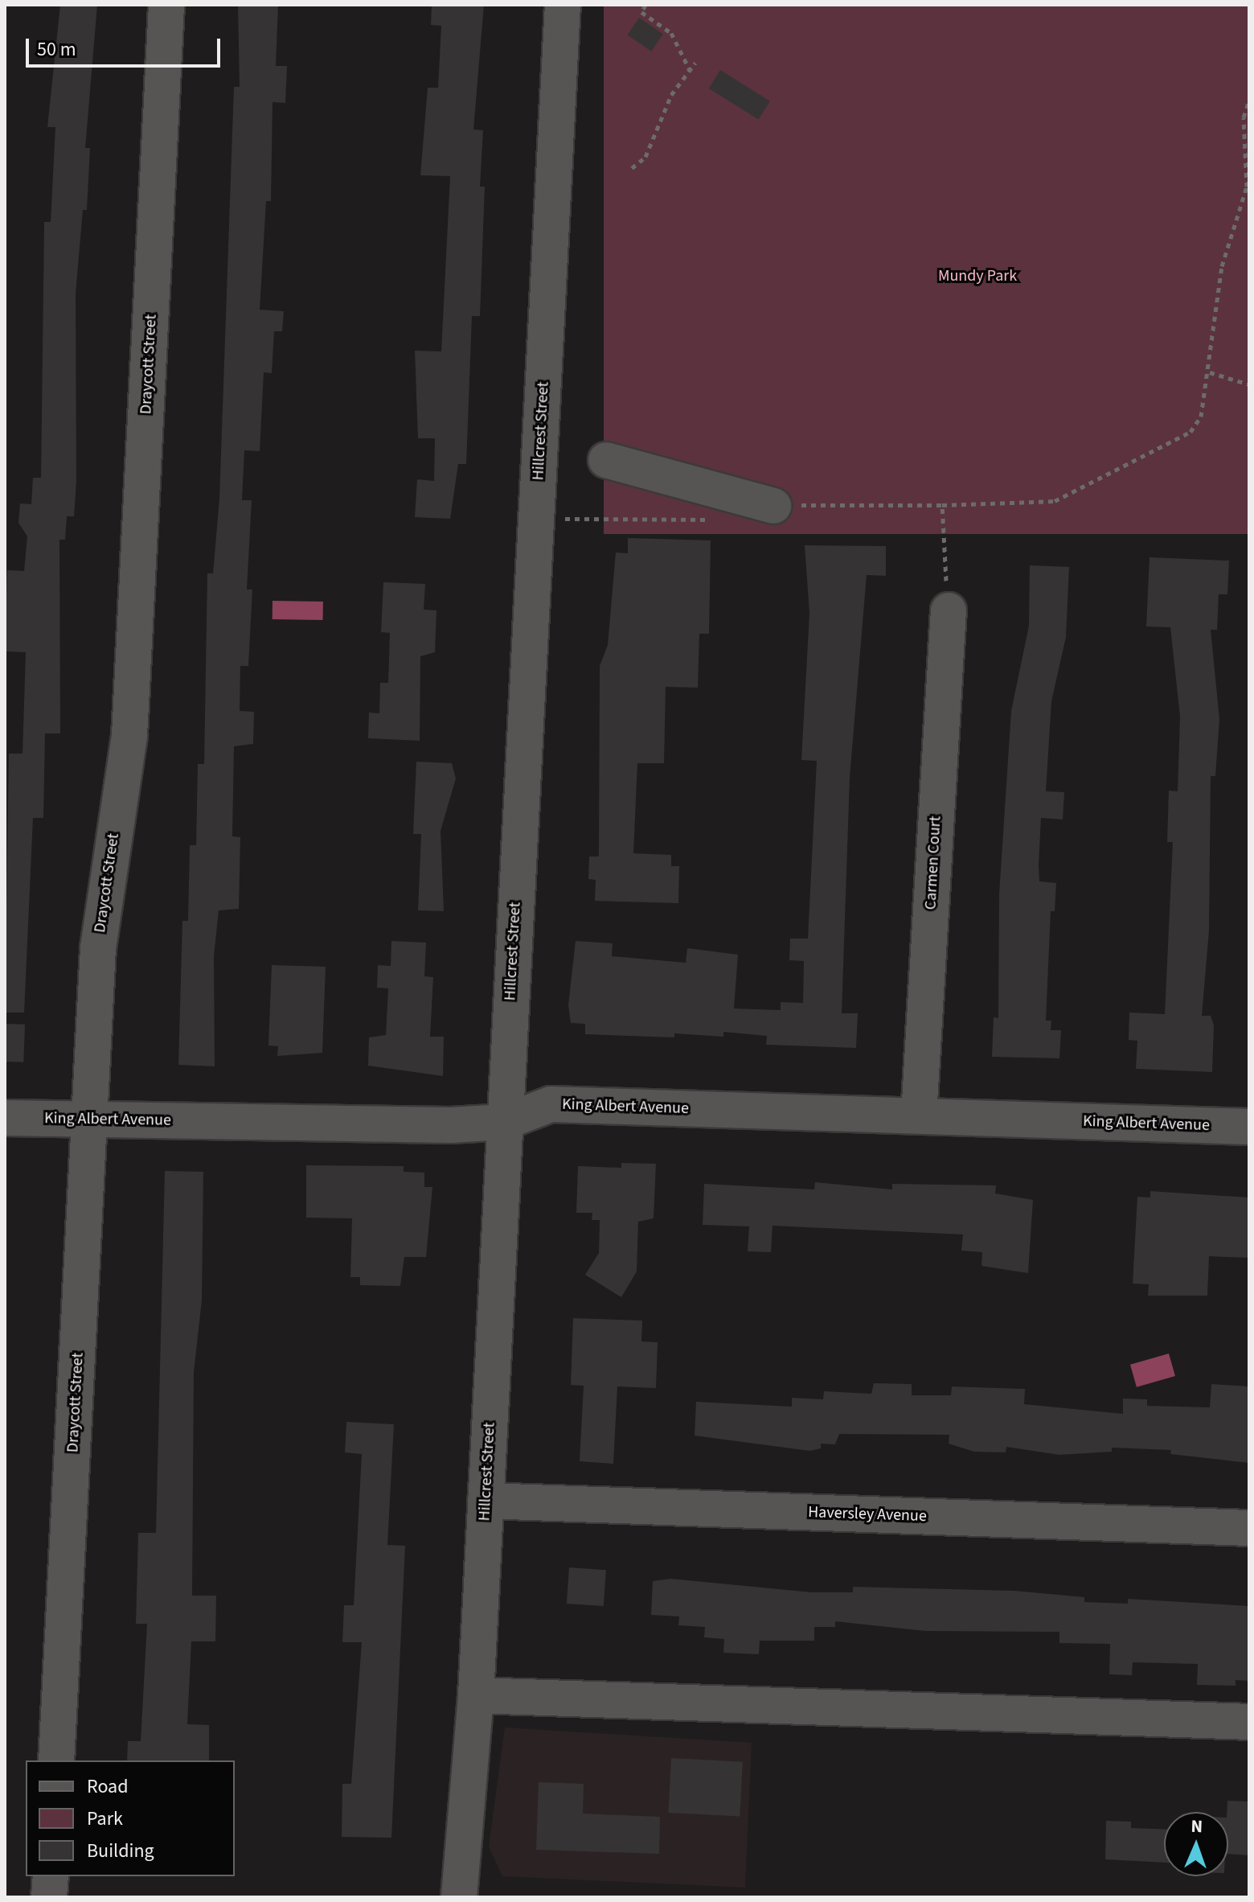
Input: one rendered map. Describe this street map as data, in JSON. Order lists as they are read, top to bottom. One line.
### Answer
{"streets":{"street":["Draycott Street","Hillcrest Street","Carmen Court","King Albert Avenue","Haversley Avenue"]},"crossings":[["Draycott Street","King Albert Avenue"],["Hillcrest Street","King Albert Avenue"],["Hillcrest Street","Haversley Avenue"],["Carmen Court","King Albert Avenue"]],"parks":["Mundy Park"],"legend":["Road","Park","Building"],"scale_bar":"50 m","north":"top"}
